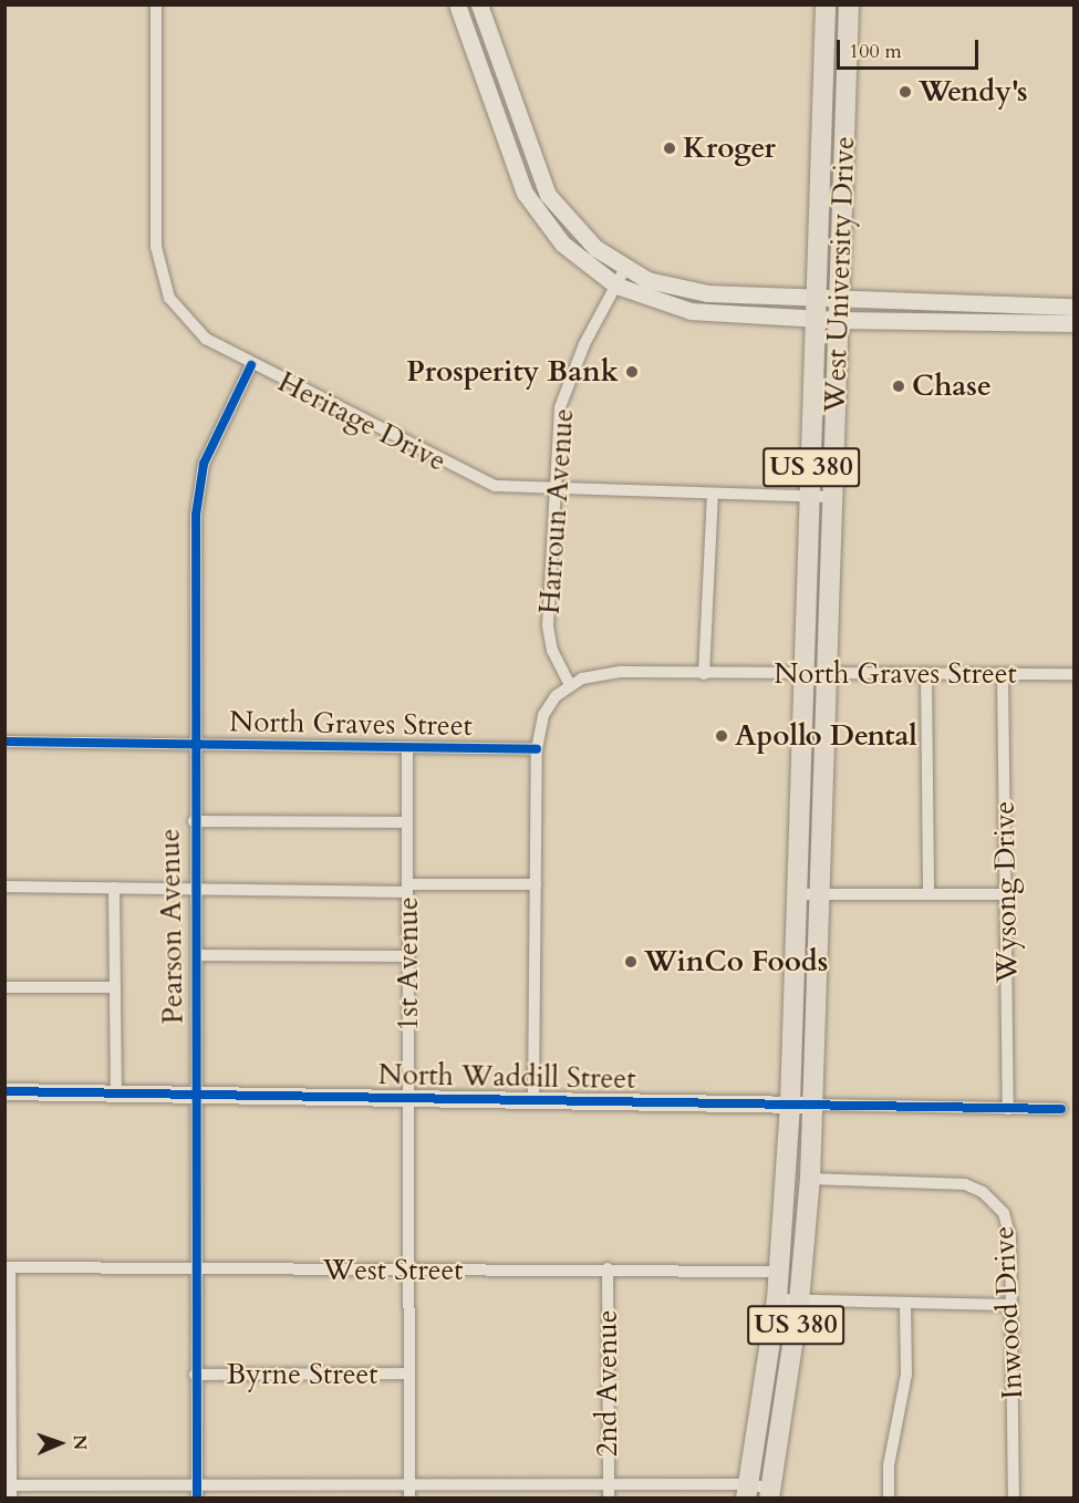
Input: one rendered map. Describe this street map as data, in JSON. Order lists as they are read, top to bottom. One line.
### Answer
{"streets":{"highway":["West University Drive","US 380"],"street":["Heritage Drive","Harroun Avenue","North Graves Street","Wysong Drive","Pearson Avenue","1st Avenue","North Waddill Street","West Street","Inwood Drive","Byrne Street","2nd Avenue"]},"crossings":[["West University Drive","Heritage Drive"],["West University Drive","North Graves Street"],["West University Drive","North Waddill Street"],["West University Drive","West Street"],["West University Drive","Inwood Drive"],["Heritage Drive","Harroun Avenue"],["Heritage Drive","Pearson Avenue"],["Harroun Avenue","North Graves Street"],["North Graves Street","Wysong Drive"],["North Graves Street","Pearson Avenue"],["North Graves Street","1st Avenue"],["Wysong Drive","North Waddill Street"],["Pearson Avenue","North Waddill Street"],["Pearson Avenue","West Street"],["Pearson Avenue","Byrne Street"],["1st Avenue","North Waddill Street"],["1st Avenue","West Street"],["1st Avenue","Byrne Street"],["West Street","2nd Avenue"]],"places":["Wendy's","Kroger","Prosperity Bank","Chase","Apollo Dental","WinCo Foods"],"scale_bar":"100 m","north":"right"}
